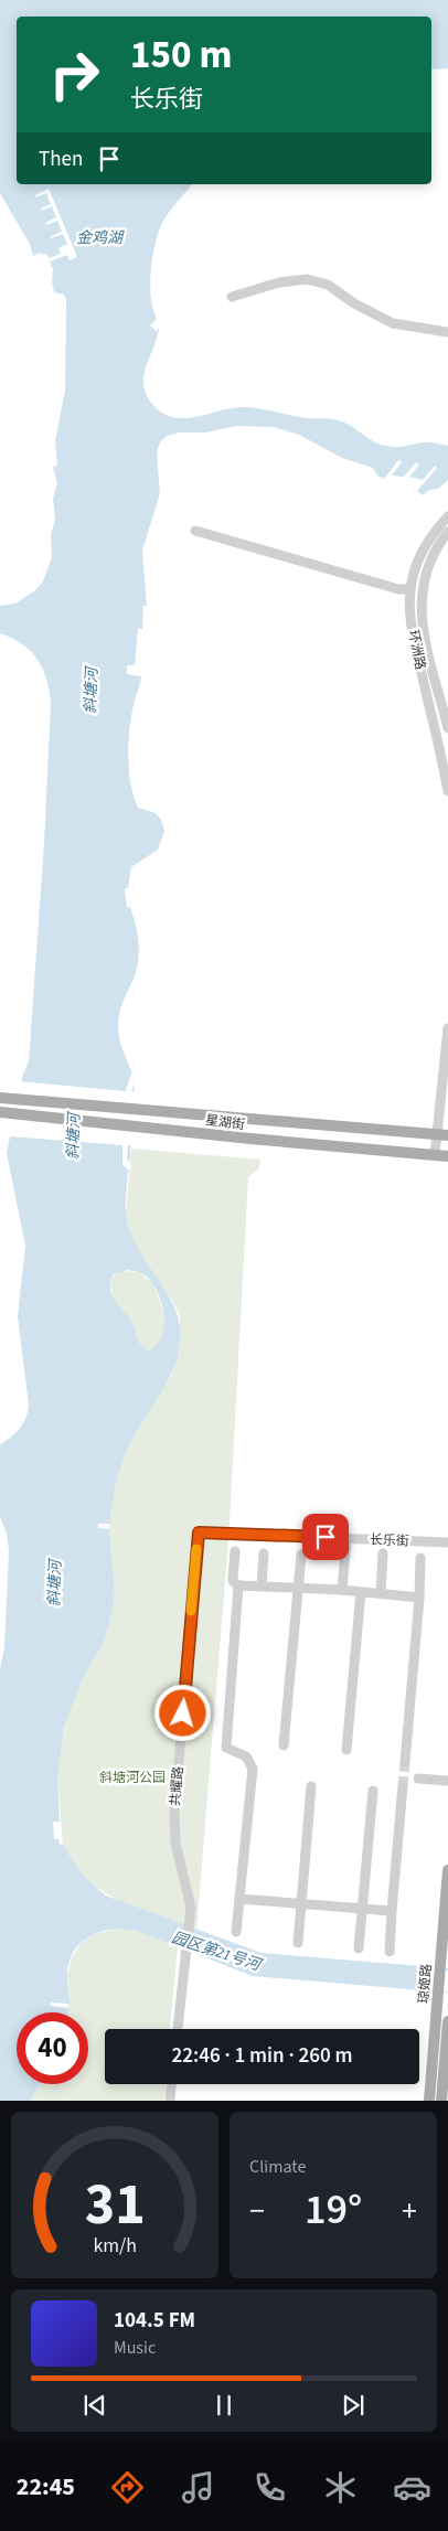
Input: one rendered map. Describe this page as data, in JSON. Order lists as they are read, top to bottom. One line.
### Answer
{"streets":{"main road":["星湖街","琼姬路"],"street":["环洲路","长乐街","共耀路"]},"crossings":[["长乐街","共耀路"]],"water":["金鸡湖","斜塘河","园区第21号河"],"parks":["斜塘河公园"],"page":{"turn":["150 m","长乐街"],"then":"Then","limit":"40","trip":"22:46 · 1 min · 260 m","tile":"Climate","heat":["−","19°","+"],"song":["104.5 FM","Music"],"tabs":"22:45","gauge":["31","km/h"]}}
